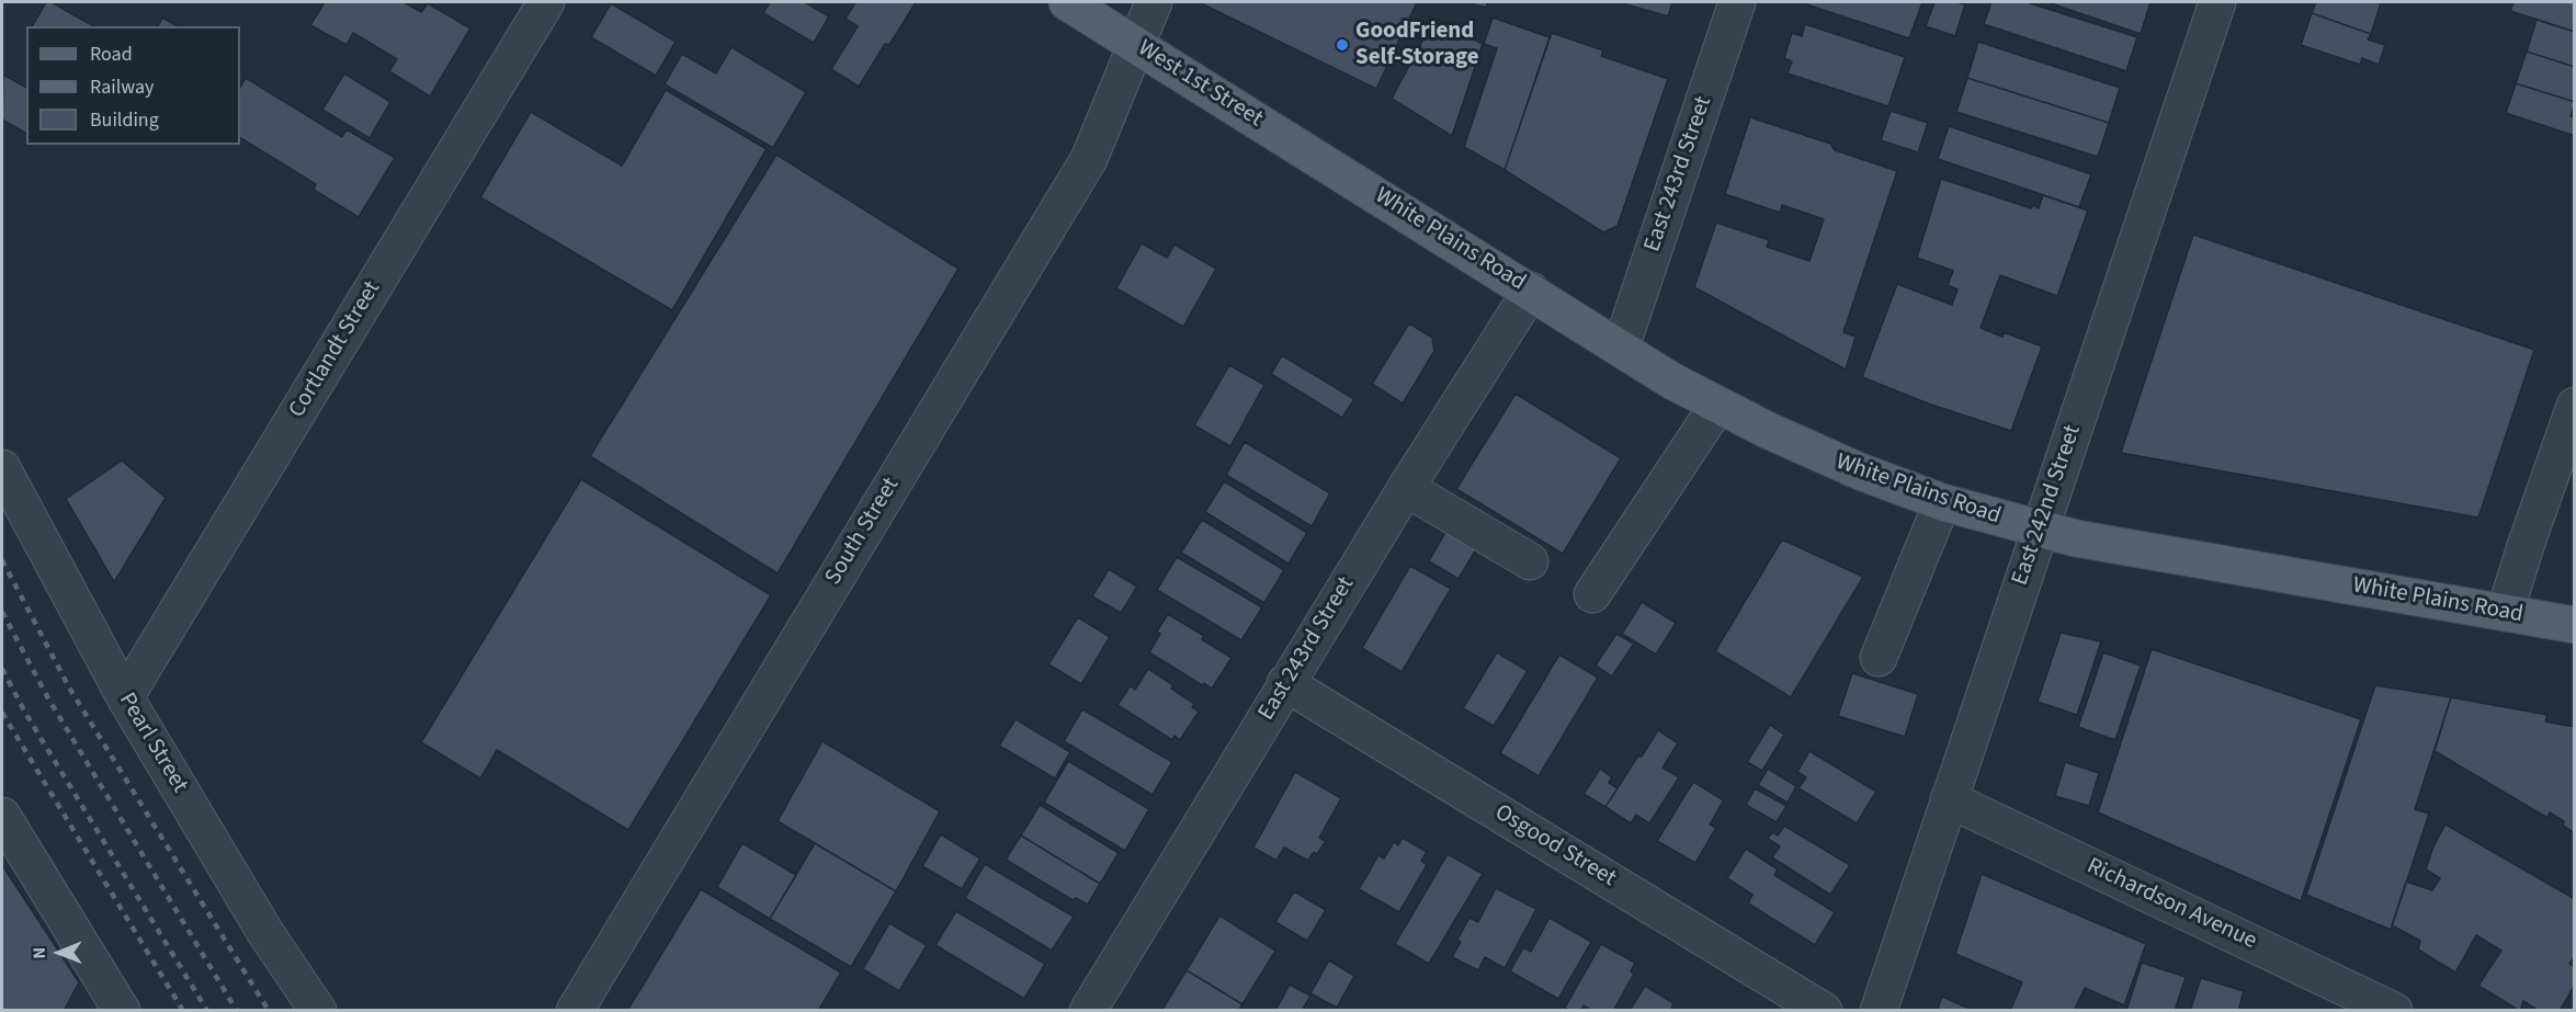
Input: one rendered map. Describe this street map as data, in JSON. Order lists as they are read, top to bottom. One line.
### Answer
{"streets":{"main road":["West 1st Street","White Plains Road"],"street":["East 243rd Street","Cortlandt Street","East 242nd Street","South Street","Pearl Street","Osgood Street","Richardson Avenue"]},"crossings":[["West 1st Street","White Plains Road"],["West 1st Street","South Street"],["East 243rd Street","White Plains Road"],["East 243rd Street","Osgood Street"],["White Plains Road","East 242nd Street"],["Cortlandt Street","Pearl Street"],["East 242nd Street","Richardson Avenue"]],"places":["GoodFriend Self-Storage"],"legend":["Road","Railway","Building"],"north":"left"}
